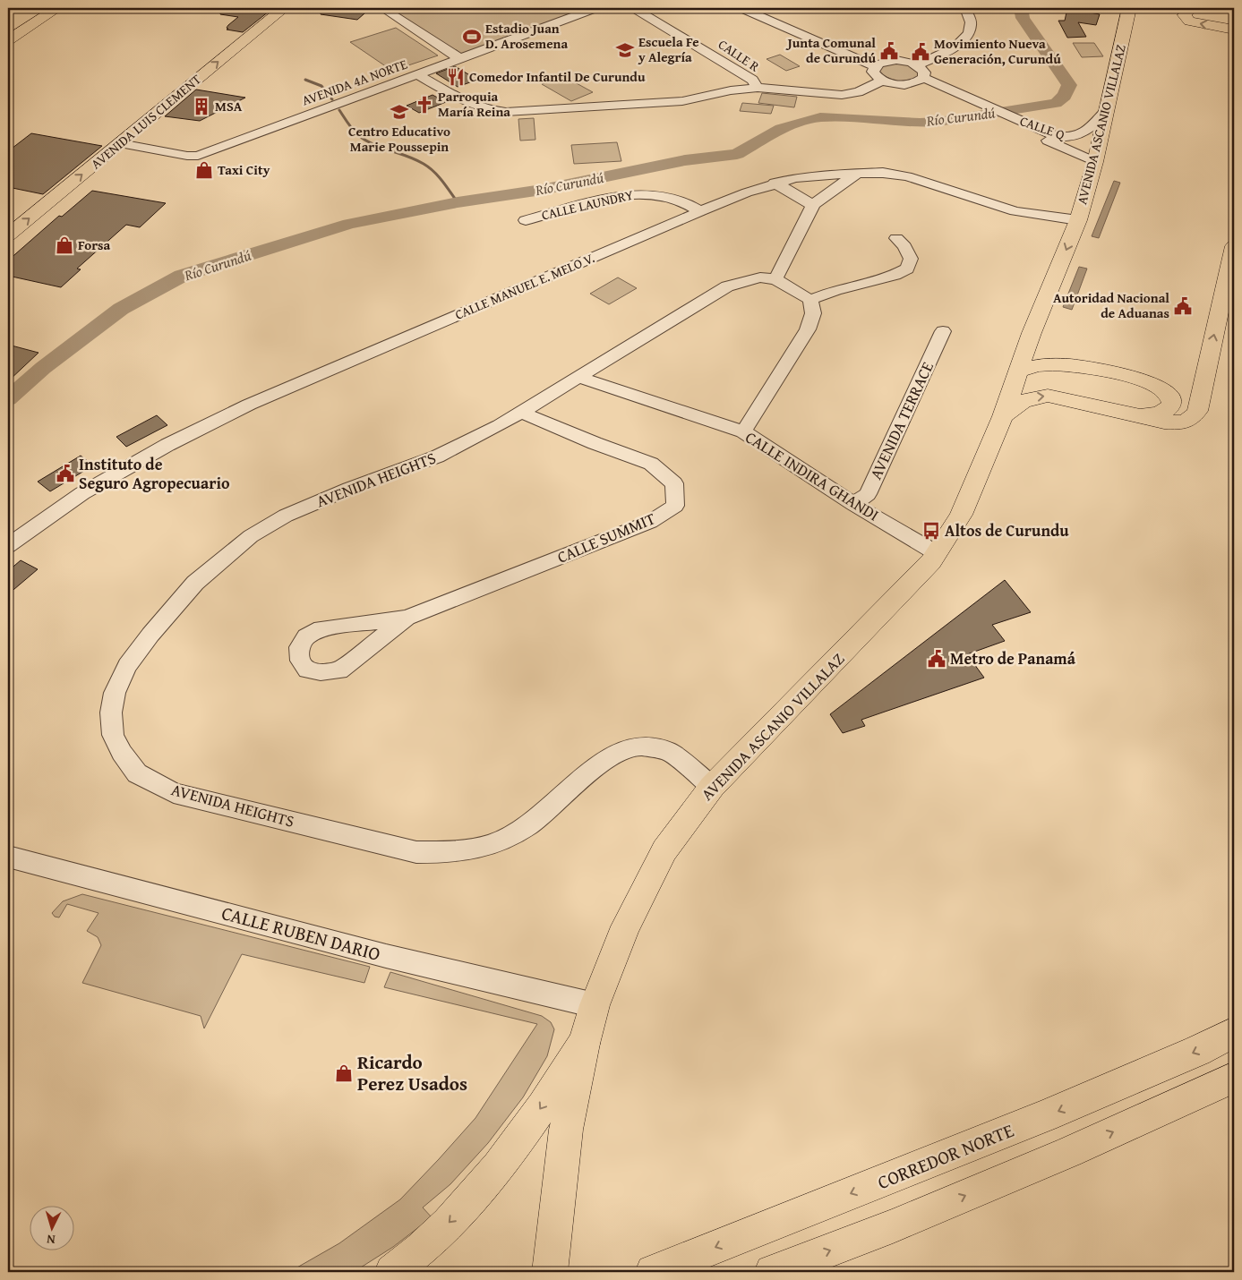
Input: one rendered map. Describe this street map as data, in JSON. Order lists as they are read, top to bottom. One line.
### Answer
{"streets":{"main road":["AVENIDA LUIS CLEMENT","AVENIDA ASCANIO VILLALAZ","CORREDOR NORTE"],"street":["CALLE R","AVENIDA 4A NORTE","CALLE Q","CALLE LAUNDRY","CALLE MANUEL E. MELO V.","AVENIDA TERRACE","CALLE INDIRA GHANDI","AVENIDA HEIGHTS","CALLE SUMMIT","CALLE RUBEN DARIO"]},"crossings":[["AVENIDA 4A NORTE","AVENIDA LUIS CLEMENT"],["AVENIDA ASCANIO VILLALAZ","CALLE Q"],["AVENIDA ASCANIO VILLALAZ","CALLE MANUEL E. MELO V."],["AVENIDA ASCANIO VILLALAZ","CALLE INDIRA GHANDI"],["AVENIDA ASCANIO VILLALAZ","AVENIDA HEIGHTS"],["AVENIDA ASCANIO VILLALAZ","CALLE RUBEN DARIO"],["CALLE LAUNDRY","CALLE MANUEL E. MELO V."],["AVENIDA TERRACE","CALLE INDIRA GHANDI"],["CALLE INDIRA GHANDI","AVENIDA HEIGHTS"],["AVENIDA HEIGHTS","CALLE SUMMIT"]],"one_way":["AVENIDA LUIS CLEMENT"],"water":["Río Curundú"],"places":{"sports":["Estadio Juan D. Arosemena"],"school or university":["Escuela Fe y Alegría","Centro Educativo Marie Poussepin"],"public building":["Junta Comunal de Curundú","Movimiento Nueva Generación, Curundú","Autoridad Nacional de Aduanas","Instituto de Seguro Agropecuario","Metro de Panamá"],"restaurant":["Comedor Infantil De Curundu"],"church":["Parroquia María Reina"],"building":["MSA"],"shop":["Taxi City","Forsa","Ricardo Perez Usados"],"bus stop":["Altos de Curundu"]},"north":"bottom"}
